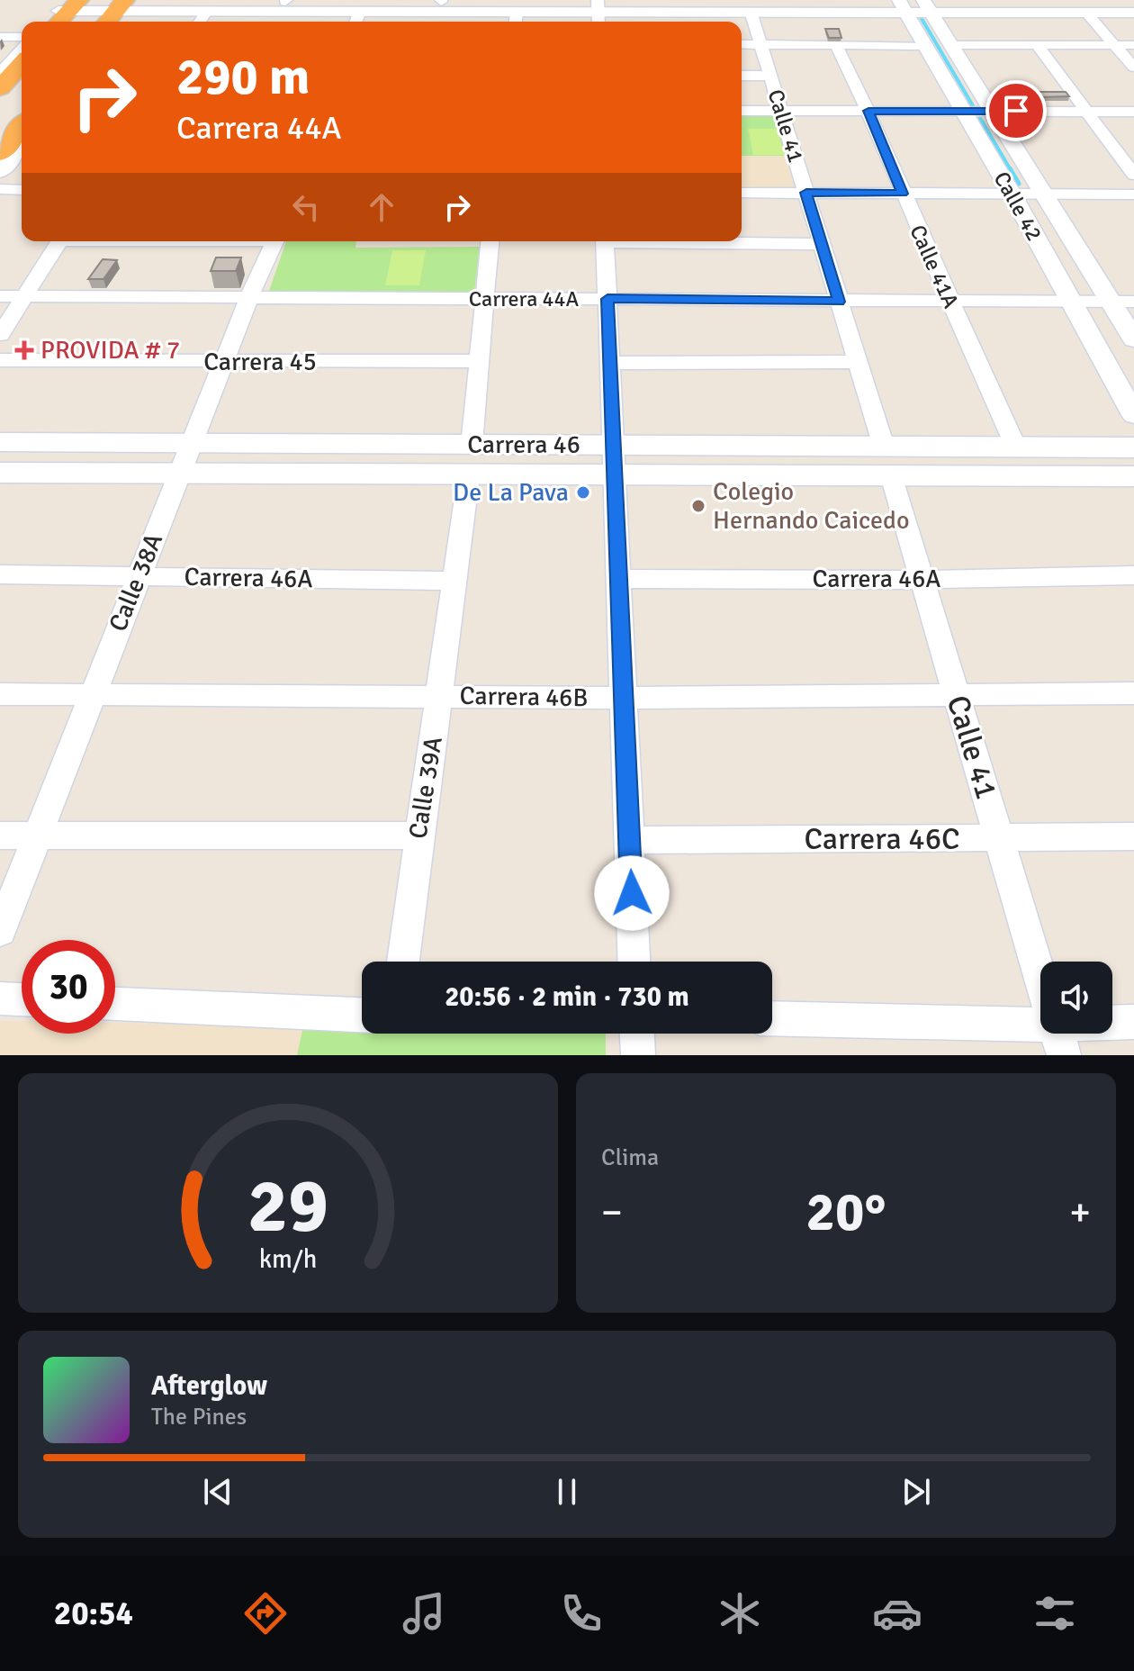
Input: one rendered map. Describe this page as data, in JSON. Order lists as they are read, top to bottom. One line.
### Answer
{"streets":{"main road":["Carrera 46"],"street":["Calle 41","Calle 42","Calle 41A","Carrera 44A","Carrera 45","Carrera 46A","Calle 38A","Carrera 46B","Calle 39A","Carrera 46C"]},"crossings":[["Calle 41","Carrera 44A"],["Calle 41","Carrera 46"],["Calle 41","Carrera 46A"],["Calle 41","Carrera 46B"],["Calle 41","Carrera 46C"],["Calle 42","Carrera 44A"],["Calle 41A","Carrera 44A"],["Calle 41A","Carrera 46"],["Carrera 44A","Calle 38A"],["Carrera 44A","Calle 39A"],["Carrera 45","Calle 38A"],["Carrera 45","Calle 39A"],["Carrera 46","Calle 38A"],["Carrera 46","Calle 39A"],["Carrera 46A","Calle 38A"],["Carrera 46A","Calle 39A"],["Calle 38A","Carrera 46B"],["Carrera 46B","Calle 39A"]],"places":{"health":["PROVIDA # 7"],"other":["De La Pava","Colegio Hernando Caicedo"]},"page":{"turn":["290 m","Carrera 44A"],"limit":"30","trip":"20:56 · 2 min · 730 m","tile":"Clima","heat":["−","20°","+"],"song":["Afterglow","The Pines"],"tabs":"20:54","gauge":["29","km/h"]}}
